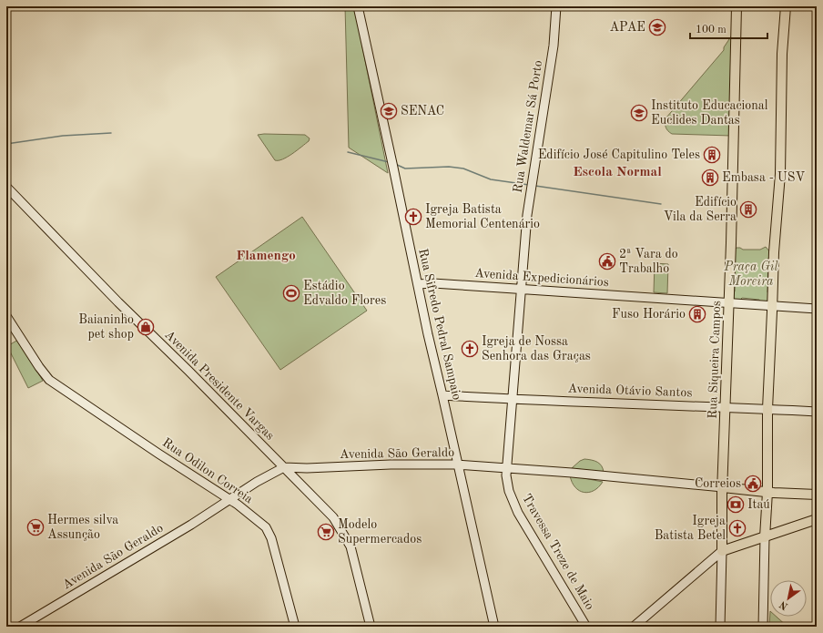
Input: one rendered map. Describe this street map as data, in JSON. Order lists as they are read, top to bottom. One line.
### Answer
{"streets":{"main road":["Rua Siqueira Campos","Avenida São Geraldo"],"street":["Rua Waldemar Sá Porto","Avenida Expedicionários","Rua Sifredo Pedral Sampaio","Avenida Presidente Vargas","Avenida Otávio Santos","Rua Odilon Correia","Travessa Treze de Maio"]},"crossings":[["Rua Waldemar Sá Porto","Avenida Expedicionários"],["Rua Waldemar Sá Porto","Avenida Otávio Santos"],["Rua Waldemar Sá Porto","Avenida São Geraldo"],["Rua Waldemar Sá Porto","Travessa Treze de Maio"],["Avenida Expedicionários","Rua Sifredo Pedral Sampaio"],["Avenida Expedicionários","Rua Siqueira Campos"],["Rua Sifredo Pedral Sampaio","Avenida Otávio Santos"],["Rua Sifredo Pedral Sampaio","Avenida São Geraldo"],["Rua Siqueira Campos","Avenida Otávio Santos"],["Rua Siqueira Campos","Avenida São Geraldo"],["Avenida Presidente Vargas","Avenida São Geraldo"],["Avenida São Geraldo","Rua Odilon Correia"],["Avenida São Geraldo","Travessa Treze de Maio"]],"districts":["Escola Normal","Flamengo"],"parks":["Praça Gil Moreira"],"places":{"school or university":["APAE","SENAC","Instituto Educacional Euclides Dantas"],"building":["Edifício José Capitulino Teles","Embasa - USV","Edifício Vila da Serra","Fuso Horário"],"church":["Igreja Batista Memorial Centenário","Igreja de Nossa Senhora das Graças","Igreja Batista Betel"],"public building":["2ª Vara do Trabalho","Correios"],"sports":["Estádio Edvaldo Flores"],"shop":["Baianinho pet shop"],"bank":["Itaú"],"supermarket":["Hermes silva Assunção","Modelo Supermercados"]},"scale_bar":"100 m","north":"bottom left"}
